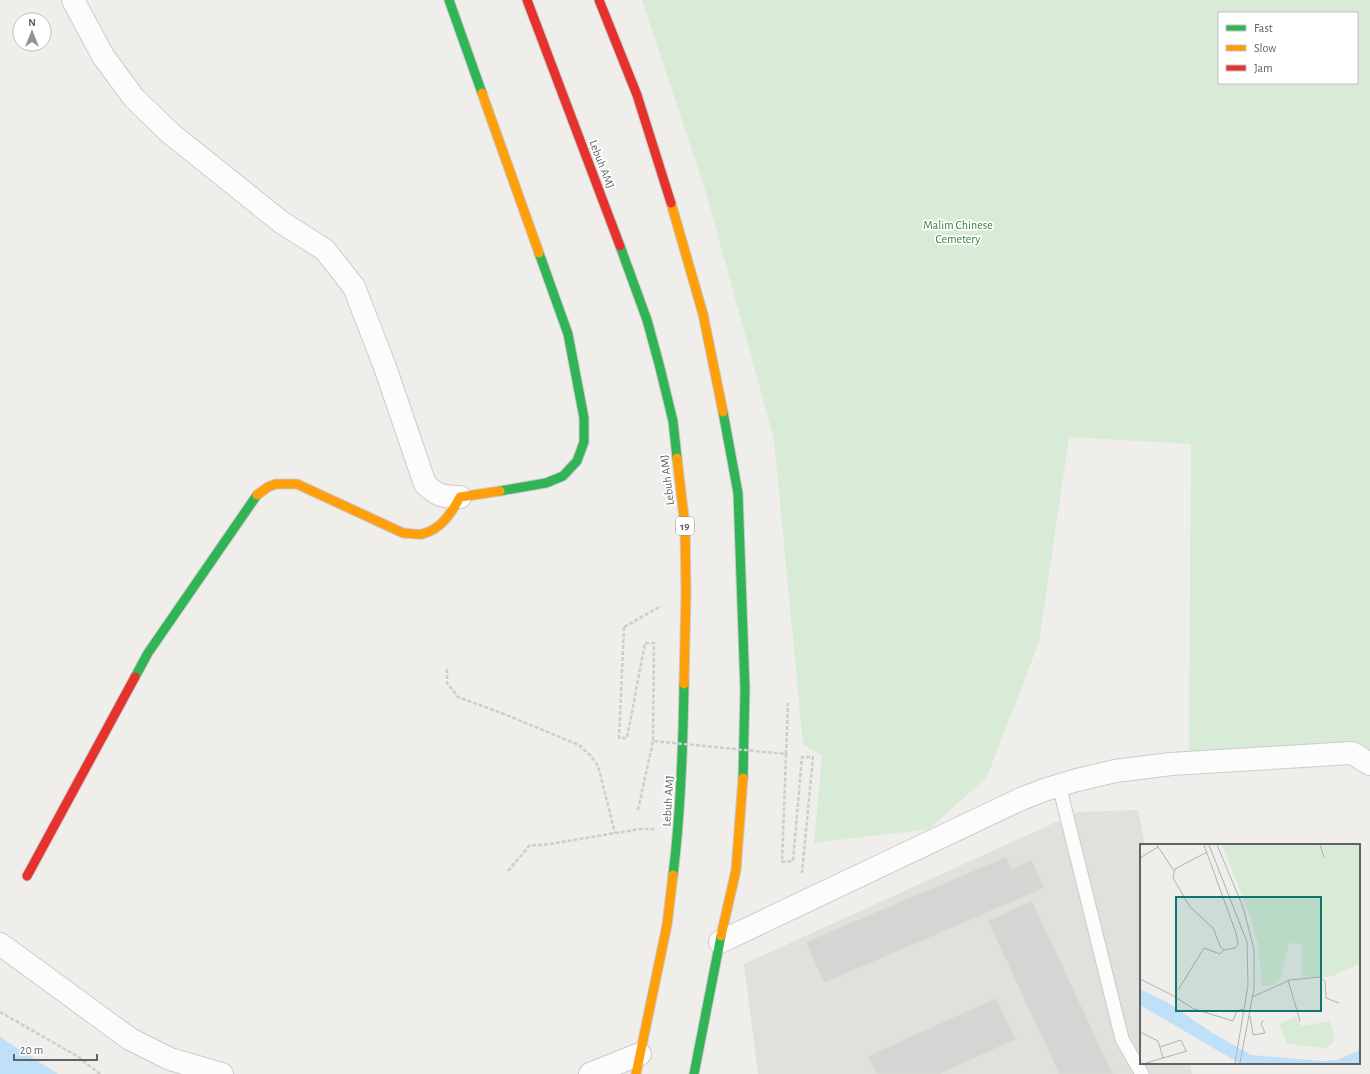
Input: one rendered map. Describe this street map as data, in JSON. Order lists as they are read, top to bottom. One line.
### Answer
{"streets":{"main road":["Lebuh AMJ","19"]},"parks":["Malim Chinese Cemetery"],"legend":["Fast","Slow","Jam"],"scale_bar":"20 m","north":"top"}
